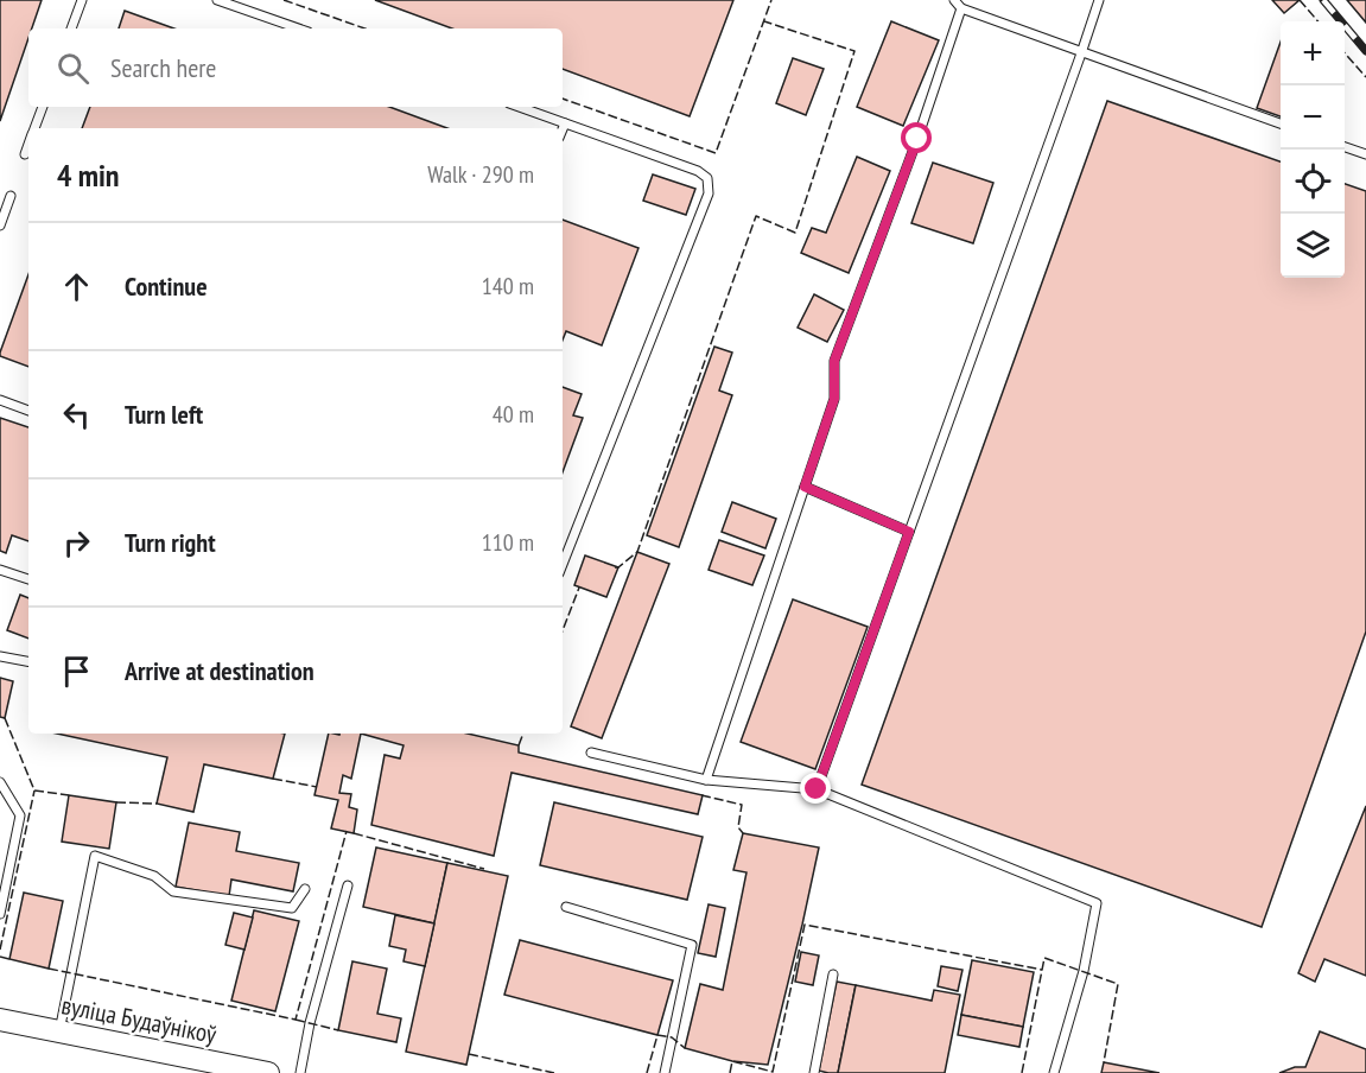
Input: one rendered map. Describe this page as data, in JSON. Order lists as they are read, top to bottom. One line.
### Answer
{"streets":{"main road":["вуліца Будаўнікоў"]},"page":{"map_buttons":["+","−"],"search":"Search here","heading":["4 min","Walk · 290 m"],"list":[["Continue","140 m"],["Turn left","40 m"],["Turn right","110 m"],"Arrive at destination"]}}
